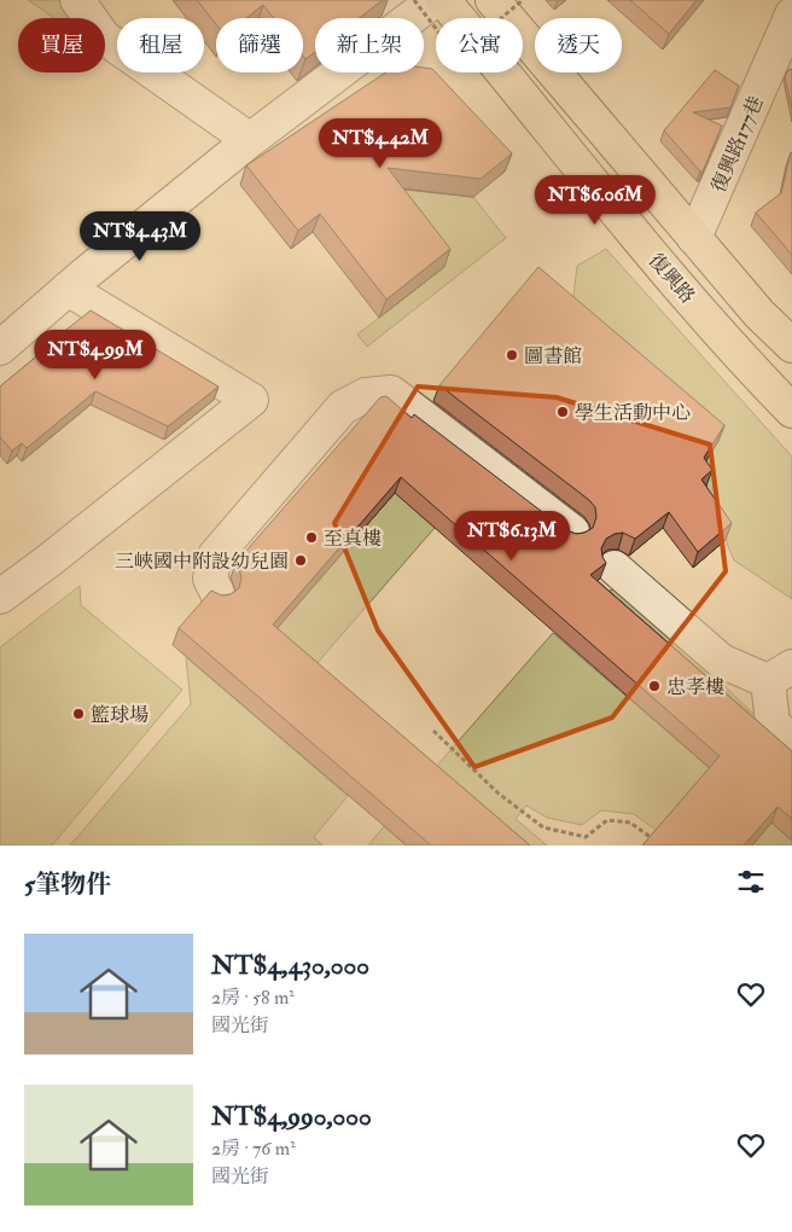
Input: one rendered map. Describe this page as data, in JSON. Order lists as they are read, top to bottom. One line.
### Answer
{"streets":{"main road":["復興路"],"street":["復興路177巷"]},"places":["圖書館","學生活動中心","至真樓","三峽國中附設幼兒園","忠孝樓","籃球場"],"page":{"chip":["買屋","租屋","篩選","新上架","公寓","透天"],"price":["NT$4.42M","NT$6.06M","NT$4.43M","NT$4.99M","NT$6.13M"],"heading":"5筆物件","list":[{"name":"NT$4,430,000","note":"2房 · 58 m² · 國光街"},{"name":"NT$4,990,000","note":"2房 · 76 m² · 國光街"}]}}
